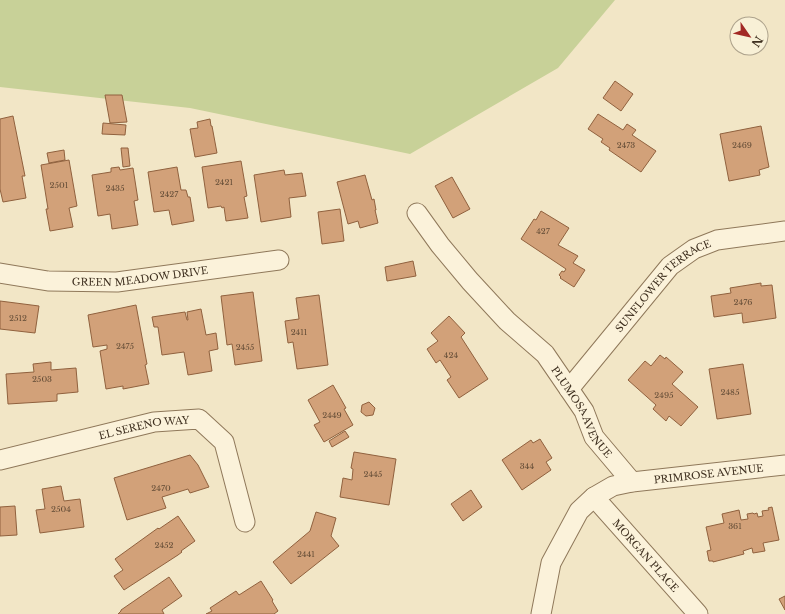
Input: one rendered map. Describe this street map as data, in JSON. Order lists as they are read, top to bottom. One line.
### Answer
{"streets":{"street":["GREEN MEADOW DRIVE","SUNFLOWER TERRACE","PLUMOSA AVENUE","EL SERENO WAY","PRIMROSE AVENUE","MORGAN PLACE"]},"crossings":[["SUNFLOWER TERRACE","PLUMOSA AVENUE"],["PLUMOSA AVENUE","PRIMROSE AVENUE"]],"house_numbers":["2473","2469","2421","2501","2435","2427","427","2476","2512","2411","2475","2455","424","2503","2485","2495","2449","344","2445","2470","2504","361","2452","2441"],"north":"bottom right"}
